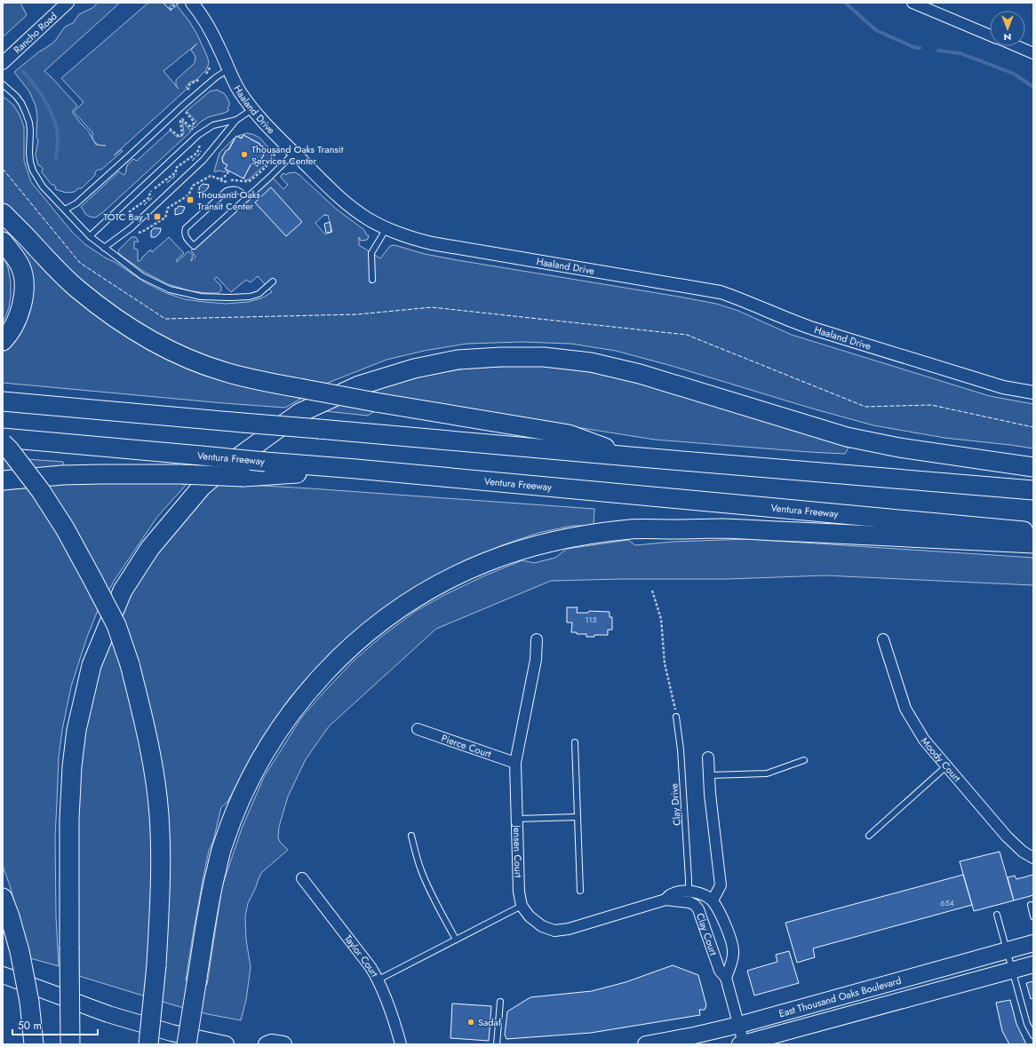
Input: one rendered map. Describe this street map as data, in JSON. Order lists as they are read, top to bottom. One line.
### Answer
{"streets":{"highway":["Ventura Freeway"],"main road":["East Thousand Oaks Boulevard"],"street":["Rancho Road","Haaland Drive","Pierce Court","Moody Court","Jensen Court","Clay Court","Taylor Court"],"lane":["Clay Drive"]},"crossings":[["Pierce Court","Jensen Court"],["Clay Drive","Clay Court"],["Clay Court","East Thousand Oaks Boulevard"]],"places":{"other":["Thousand Oaks Transit Services Center","Sadaf"],"transit":["Thousand Oaks Transit Center","TOTC Bay 1"]},"house_numbers":["115","654"],"scale_bar":"50 m","north":"bottom"}
